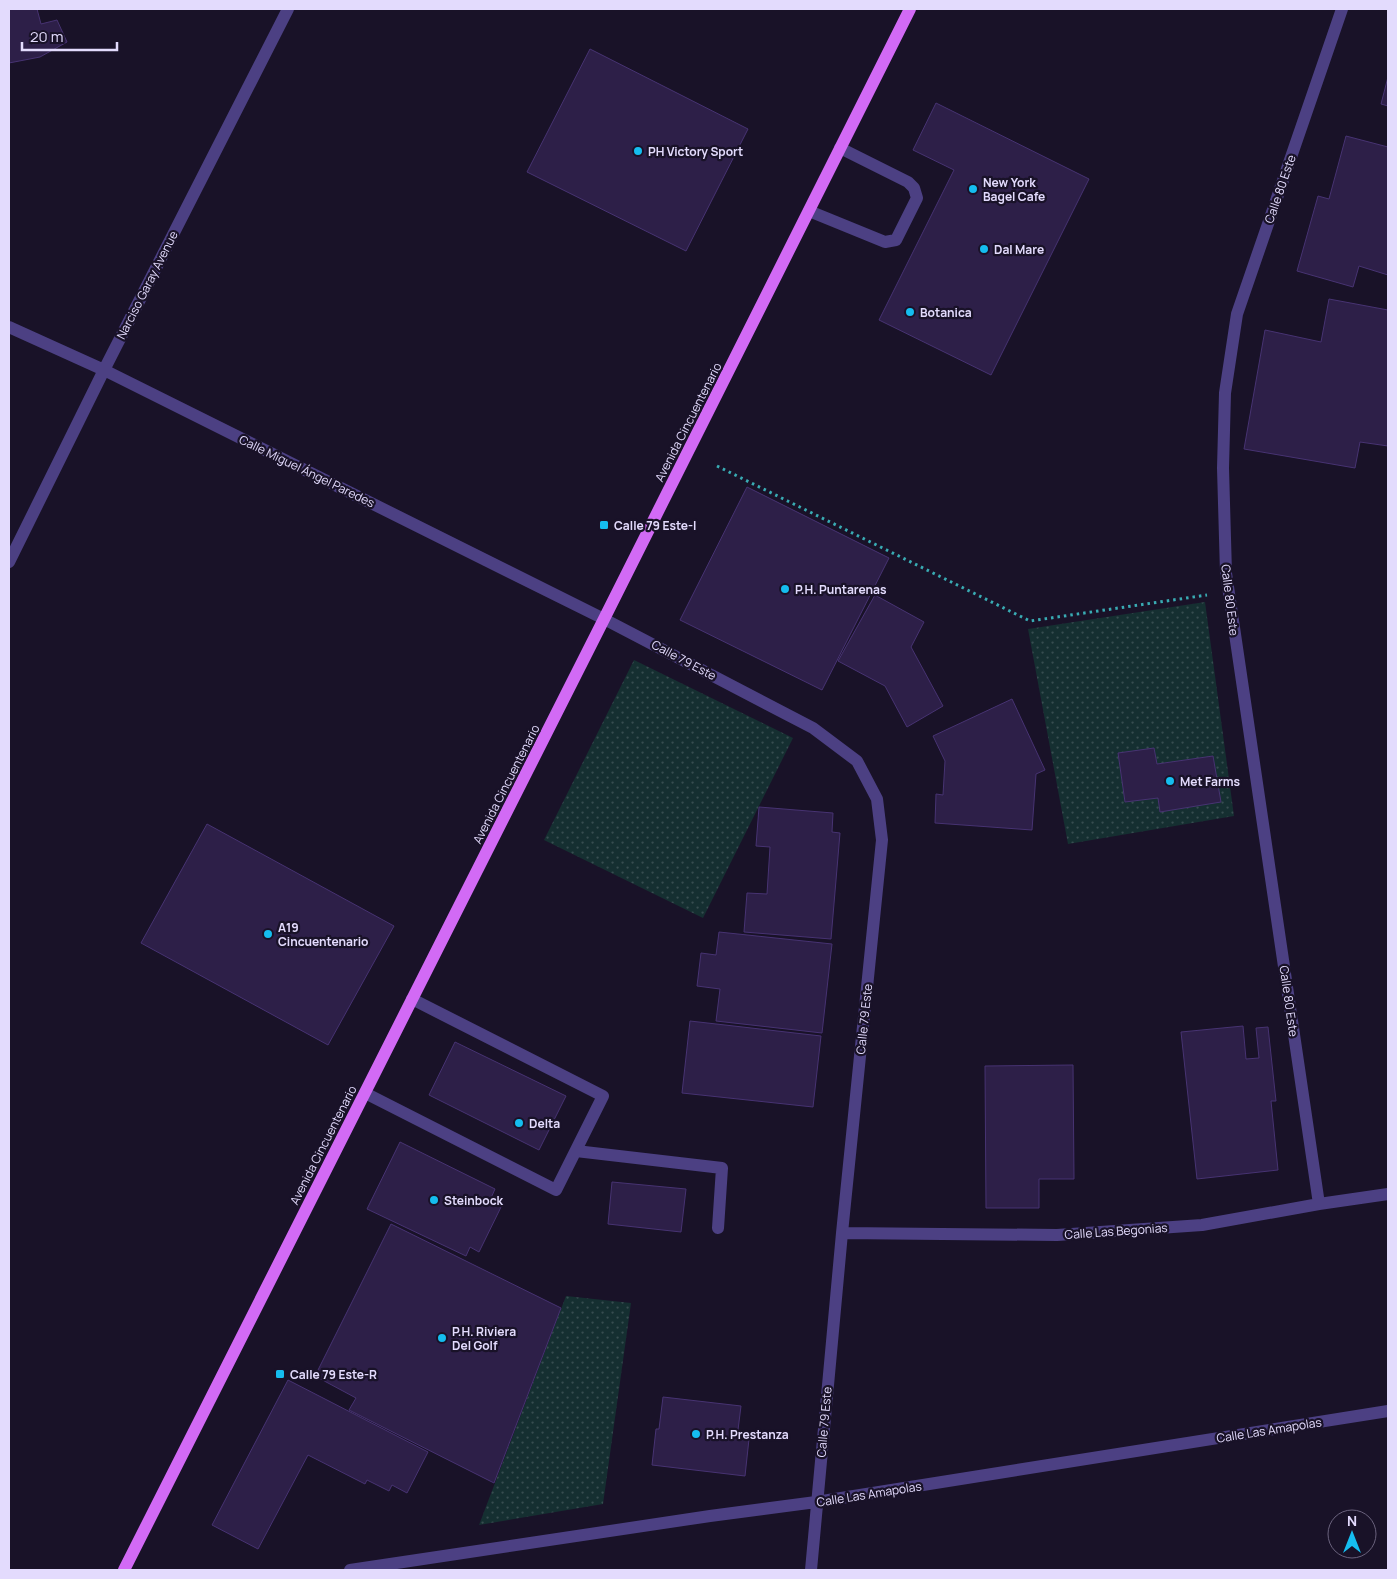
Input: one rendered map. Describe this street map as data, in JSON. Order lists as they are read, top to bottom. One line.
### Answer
{"streets":{"main road":["Avenida Cincuentenario"],"street":["Calle 80 Este","Narciso Garay Avenue","Calle Miguel Ángel Paredes","Calle 79 Este","Calle Las Begonias","Calle Las Amapolas"]},"crossings":[["Calle 80 Este","Calle Las Begonias"],["Narciso Garay Avenue","Calle Miguel Ángel Paredes"],["Avenida Cincuentenario","Calle Miguel Ángel Paredes"],["Avenida Cincuentenario","Calle 79 Este"],["Calle Miguel Ángel Paredes","Calle 79 Este"],["Calle 79 Este","Calle Las Begonias"],["Calle 79 Este","Calle Las Amapolas"]],"places":{"other":["PH Victory Sport","New York Bagel Cafe","Dal Mare","Botanica","P.H. Puntarenas","Met Farms","A19 Cincuentenario","Delta","Steinbock","P.H. Riviera Del Golf","P.H. Prestanza"],"transit":["Calle 79 Este-I","Calle 79 Este-R"]},"scale_bar":"20 m","north":"top"}
